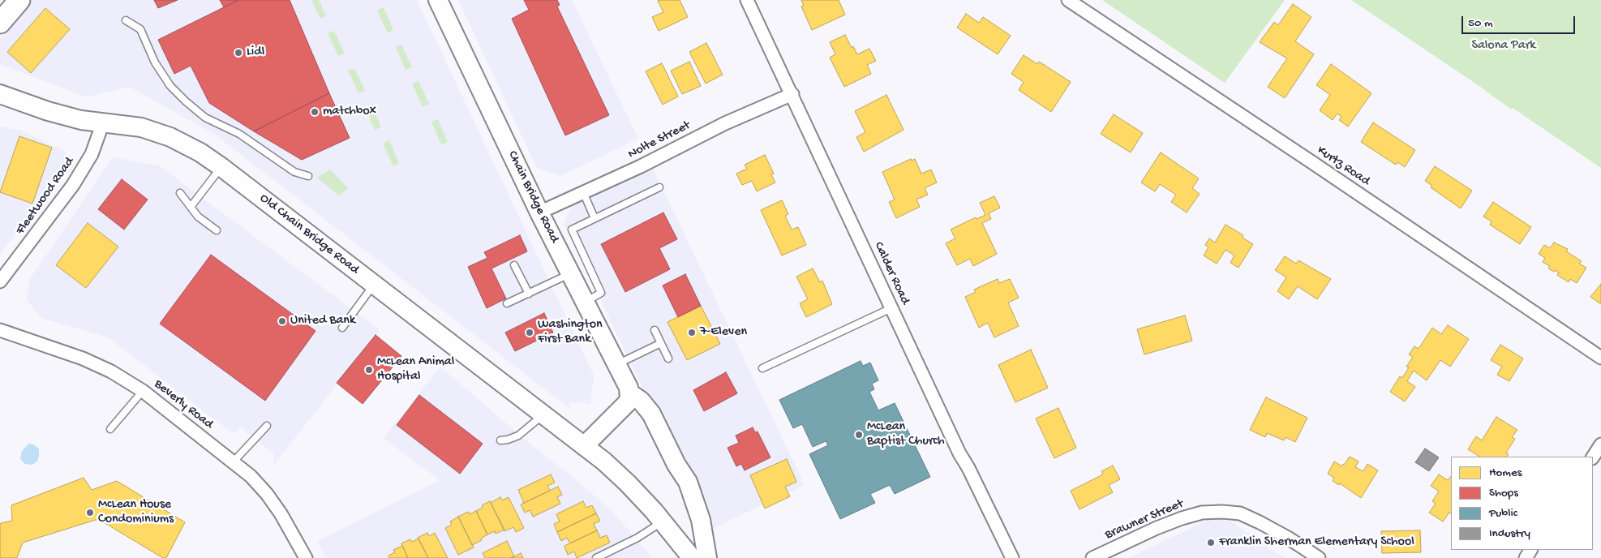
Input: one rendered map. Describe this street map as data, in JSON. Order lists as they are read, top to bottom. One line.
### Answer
{"streets":{"main road":["Chain Bridge Road","Old Chain Bridge Road"],"street":["Nolte Street","Kurtz Road","Fleetwood Road","Calder Road","Beverly Road","Brawner Street"]},"crossings":[["Nolte Street","Chain Bridge Road"],["Nolte Street","Calder Road"],["Fleetwood Road","Old Chain Bridge Road"]],"parks":["Salona Park"],"places":["Lidl","matchbox","United Bank","Washington First Bank","7-Eleven","McLean Animal Hospital","McLean Baptist Church","McLean House Condominiums","Franklin Sherman Elementary School"],"legend":["Homes","Shops","Public","Industry"],"scale_bar":"50 m"}
